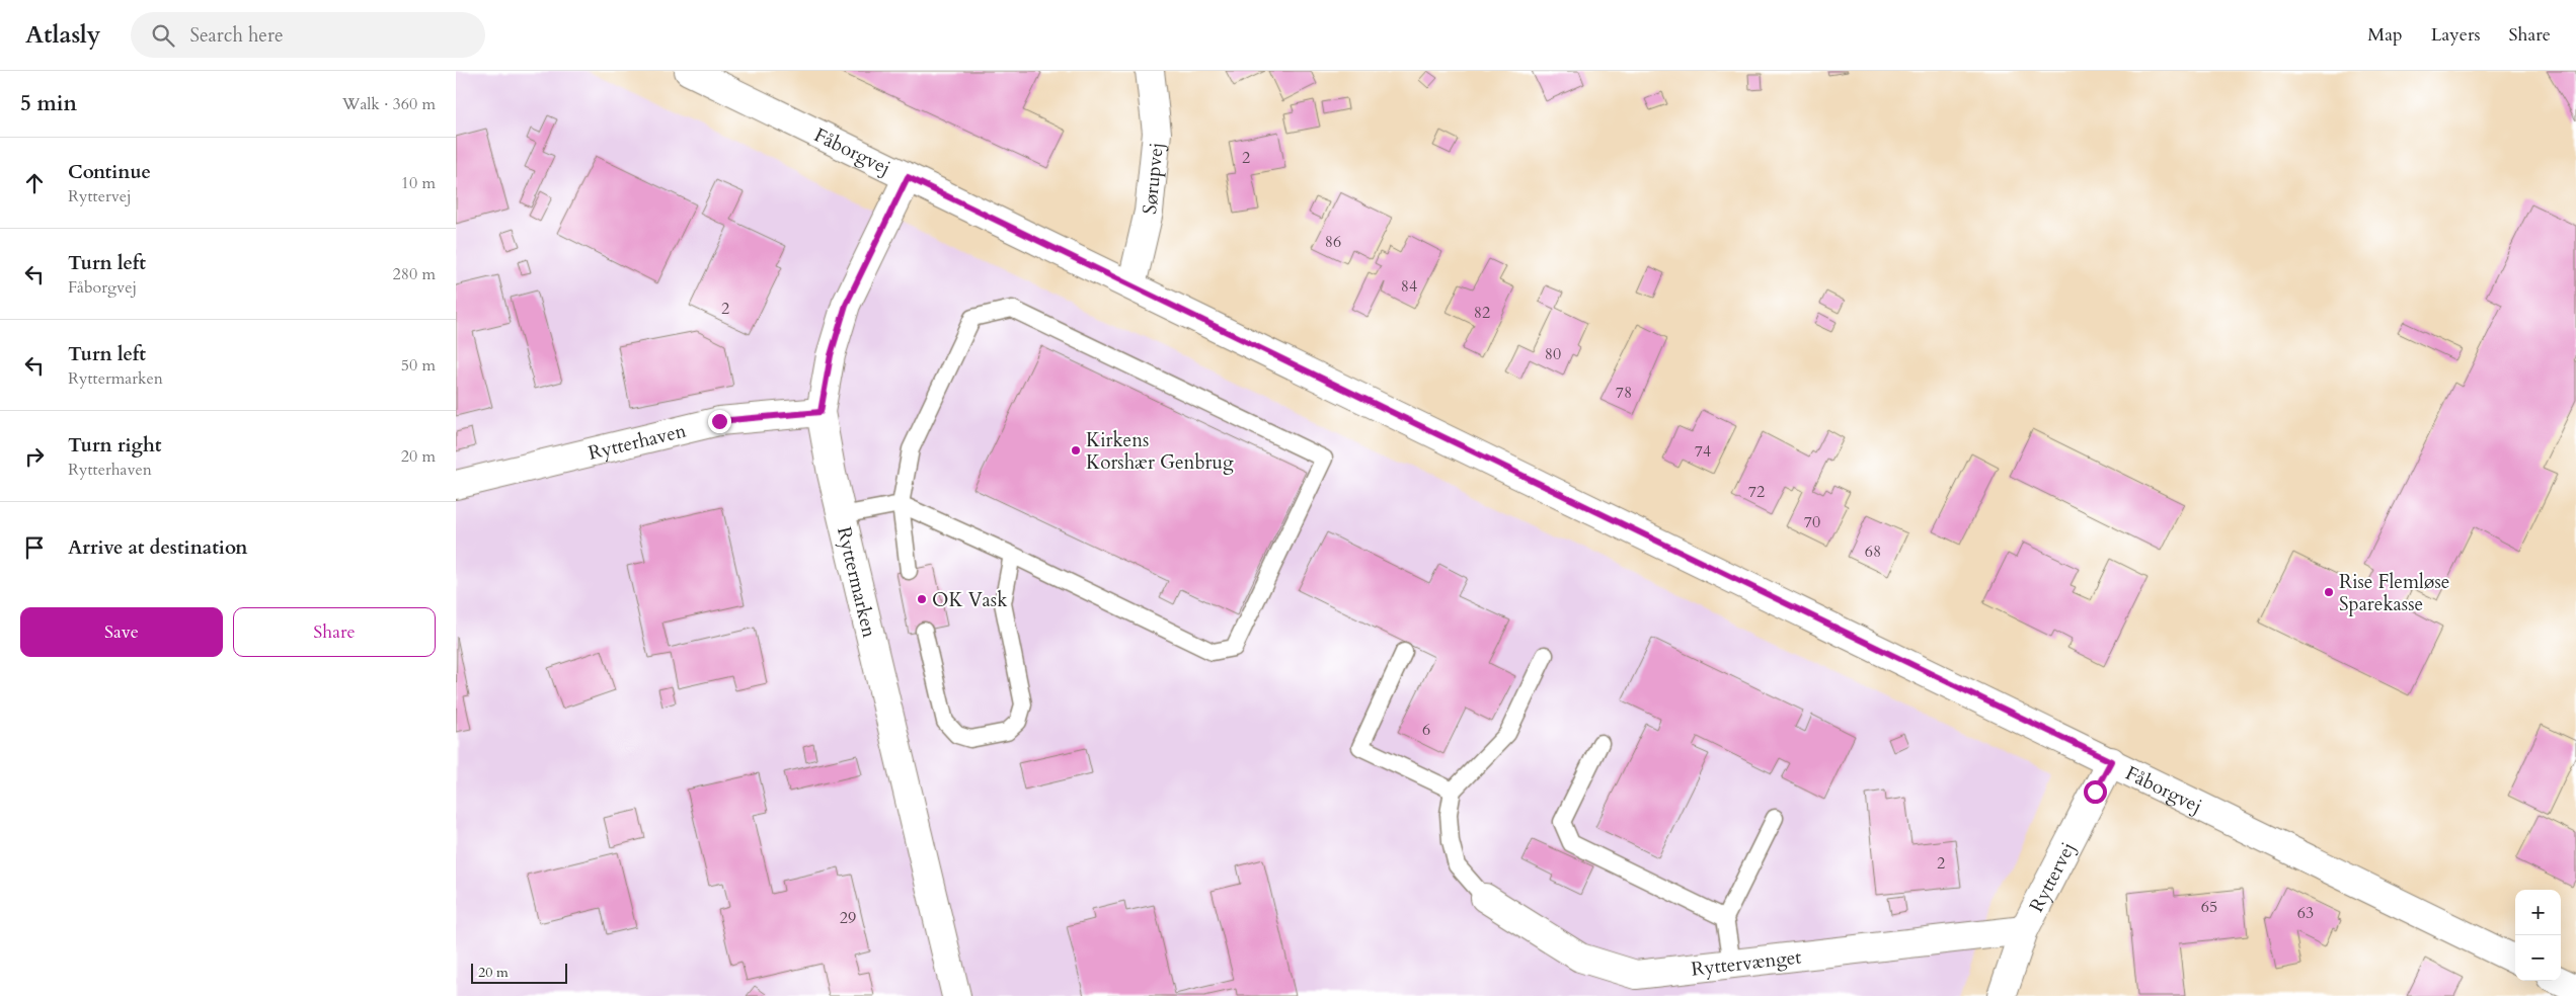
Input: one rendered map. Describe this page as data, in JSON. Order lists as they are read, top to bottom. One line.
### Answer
{"streets":{"street":["Fåborgvej","Sørupvej","Rytterhaven","Ryttermarken","Ryttervej","Ryttervænget"]},"crossings":[["Fåborgvej","Sørupvej"],["Fåborgvej","Ryttermarken"],["Fåborgvej","Ryttervej"],["Rytterhaven","Ryttermarken"],["Ryttervej","Ryttervænget"]],"places":["Kirkens Korshær Genbrug","Rise Flemløse Sparekasse","OK Vask"],"house_numbers":["2","86","84","2","82","80","78","74","72","70","68","6","2","65","63","29"],"scale_bar":"20 m","page":{"header":"Atlasly","search":"Search here","nav":["Map","Layers","Share"],"heading":["5 min","Walk · 360 m"],"list":[["Continue","Ryttervej","10 m"],["Turn left","Fåborgvej","280 m"],["Turn left","Ryttermarken","50 m"],["Turn right","Rytterhaven","20 m"],"Arrive at destination"],"buttons":["Save","Share"],"map_buttons":["+","−"],"scale":"20 m"}}
